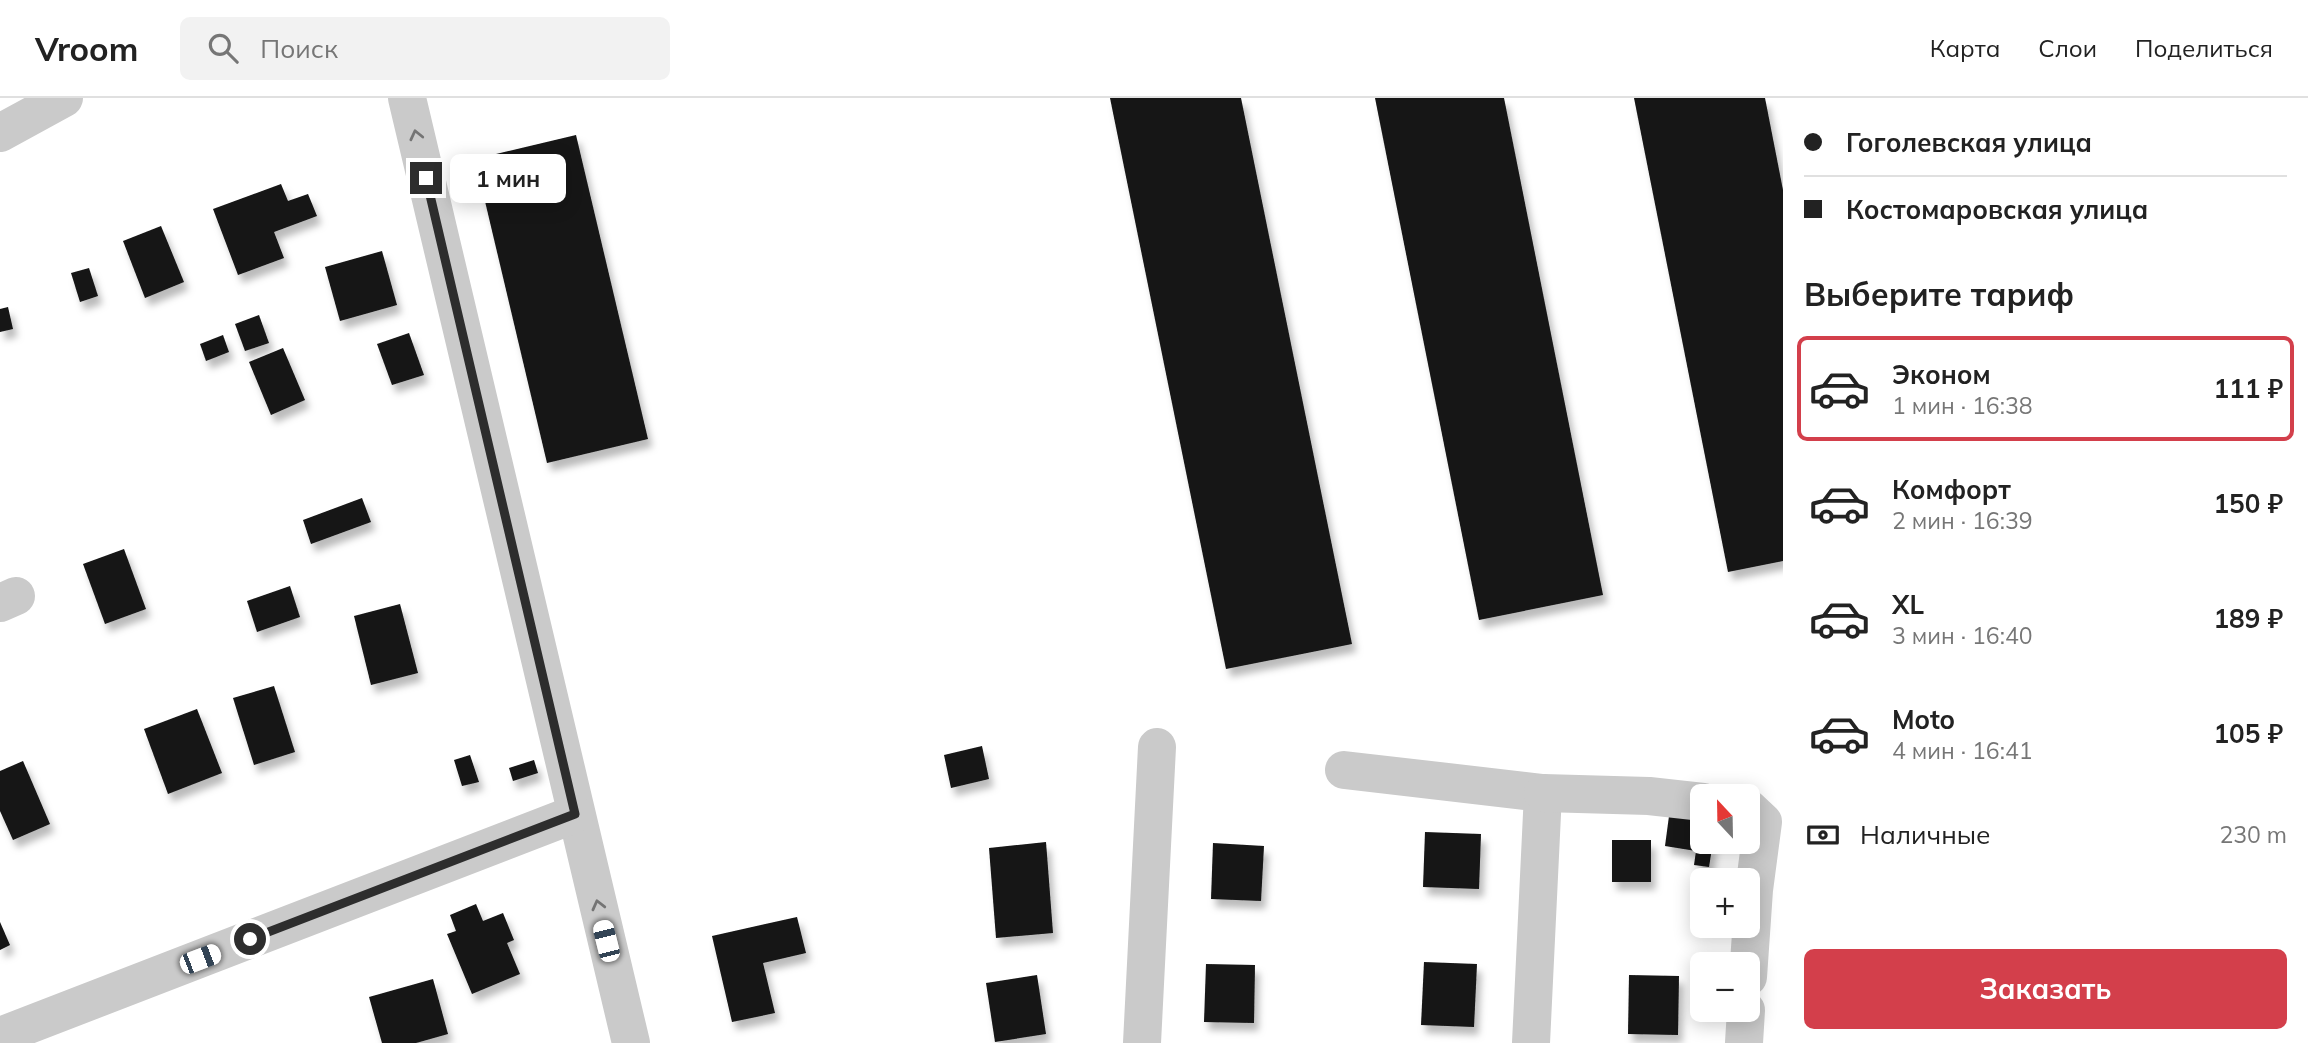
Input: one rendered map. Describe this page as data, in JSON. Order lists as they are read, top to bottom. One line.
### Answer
{"north":"top","page":{"header":"Vroom","search":"Поиск","nav":["Карта","Слои","Поделиться"],"banner":["Гоголевская улица","Костомаровская улица"],"bubble":"1 мин","heading":"Выберите тариф","list":[{"name":"Эконом","note":"1 мин · 16:38","value":"111 ₽"},{"name":"Комфорт","note":"2 мин · 16:39","value":"150 ₽"},{"name":"XL","note":"3 мин · 16:40","value":"189 ₽"},{"name":"Moto","note":"4 мин · 16:41","value":"105 ₽"}],"map_buttons":["+","−"],"pay":["Наличные","230 m"],"buttons":"Заказать"}}
